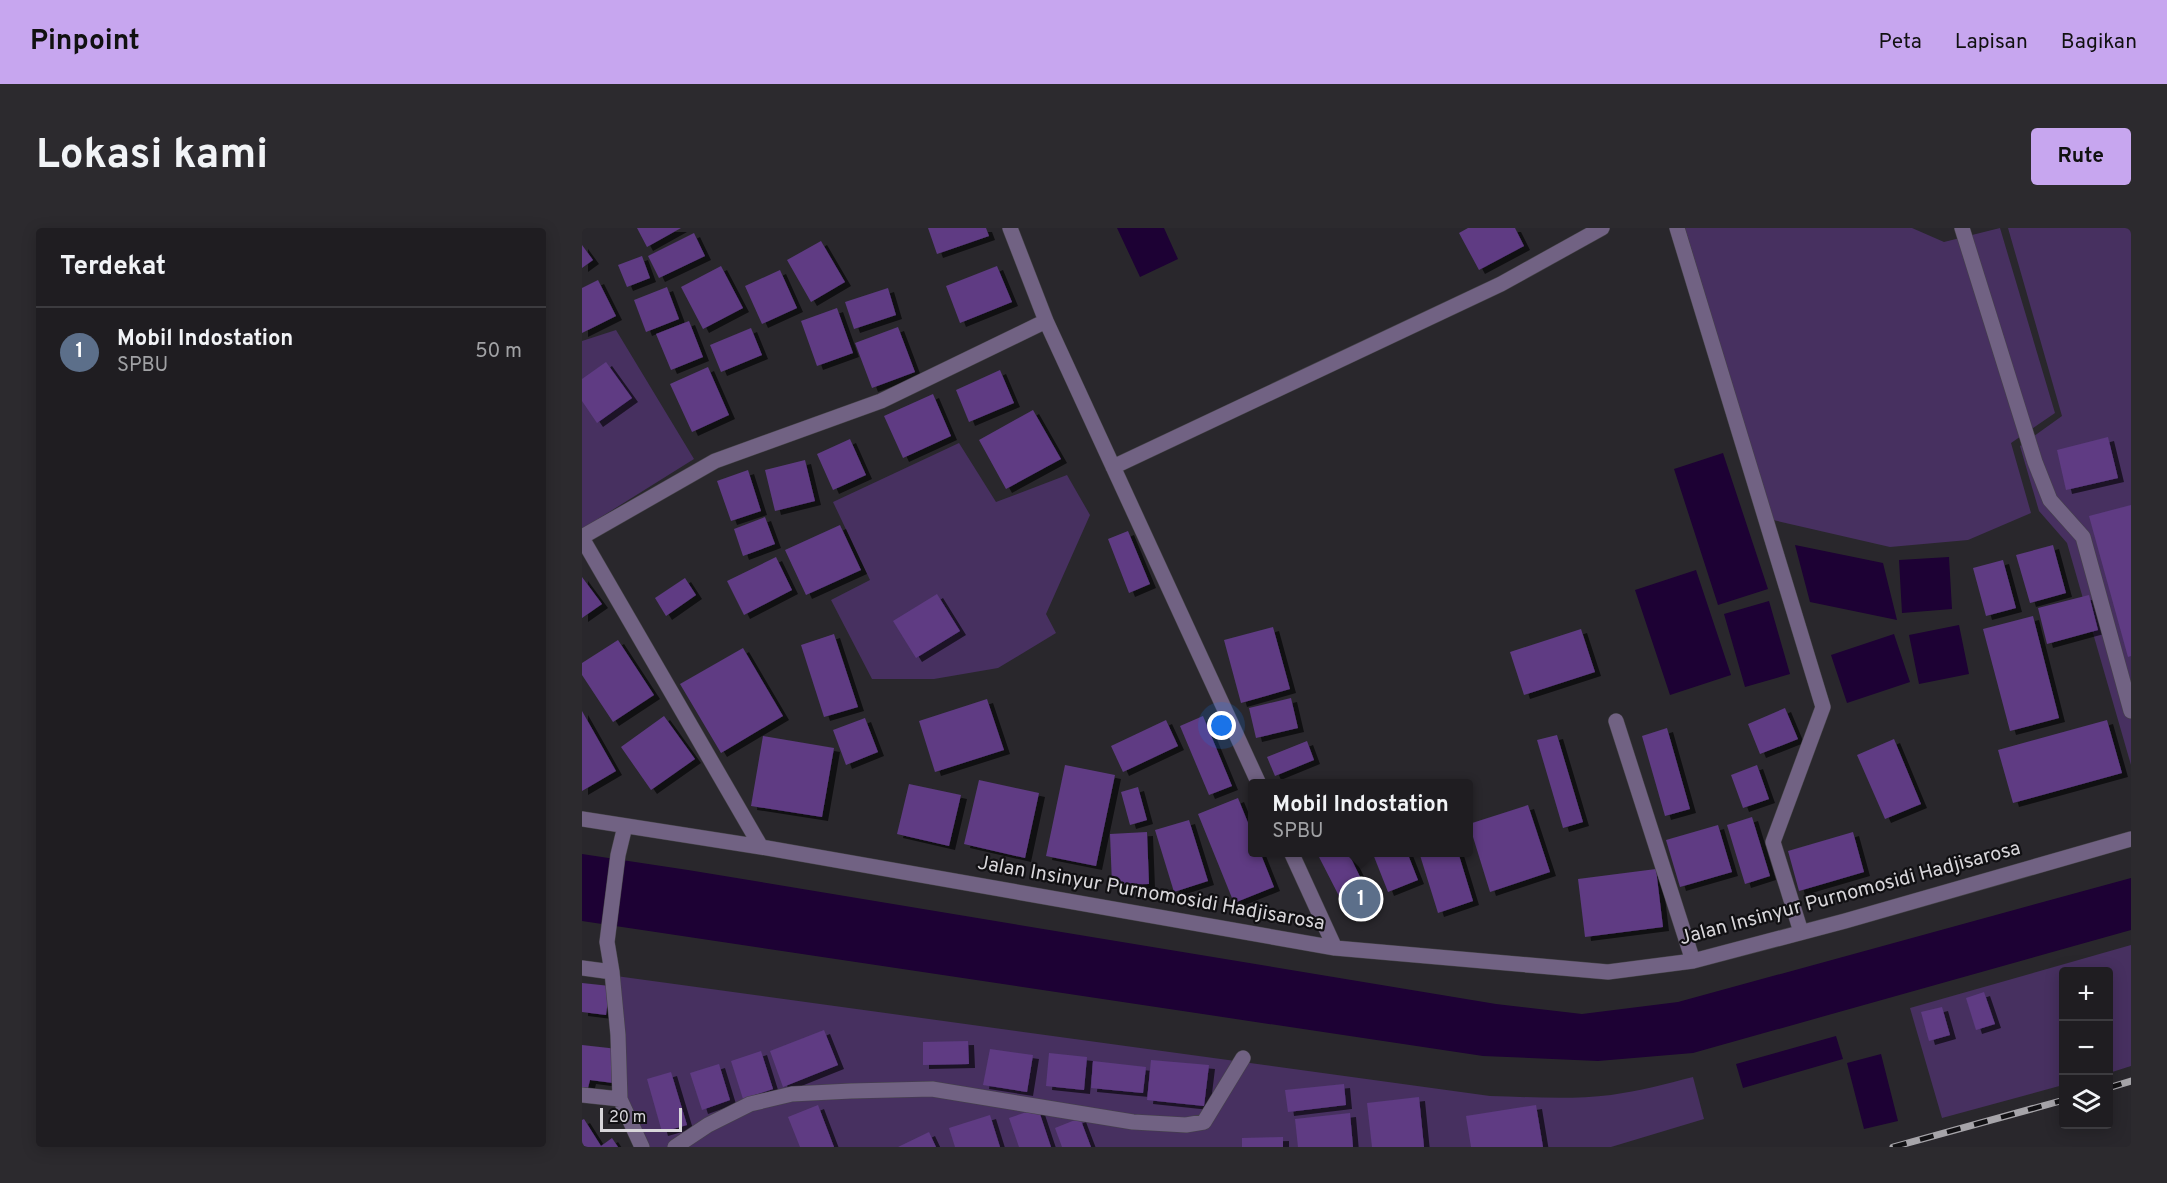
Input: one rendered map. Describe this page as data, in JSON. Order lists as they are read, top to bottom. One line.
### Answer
{"streets":{"street":["Jalan Insinyur Purnomosidi Hadjisarosa"]},"scale_bar":"20 m","page":{"header":"Pinpoint","nav":["Peta","Lapisan","Bagikan"],"buttons":"Rute","title":"Lokasi kami","heading":"Terdekat","list":[{"mark":"1","name":"Mobil Indostation","note":"SPBU","value":"50 m"}],"popup":["Mobil Indostation","SPBU"],"pins":"1","map_buttons":["+","−"],"scale":"20 m"}}
